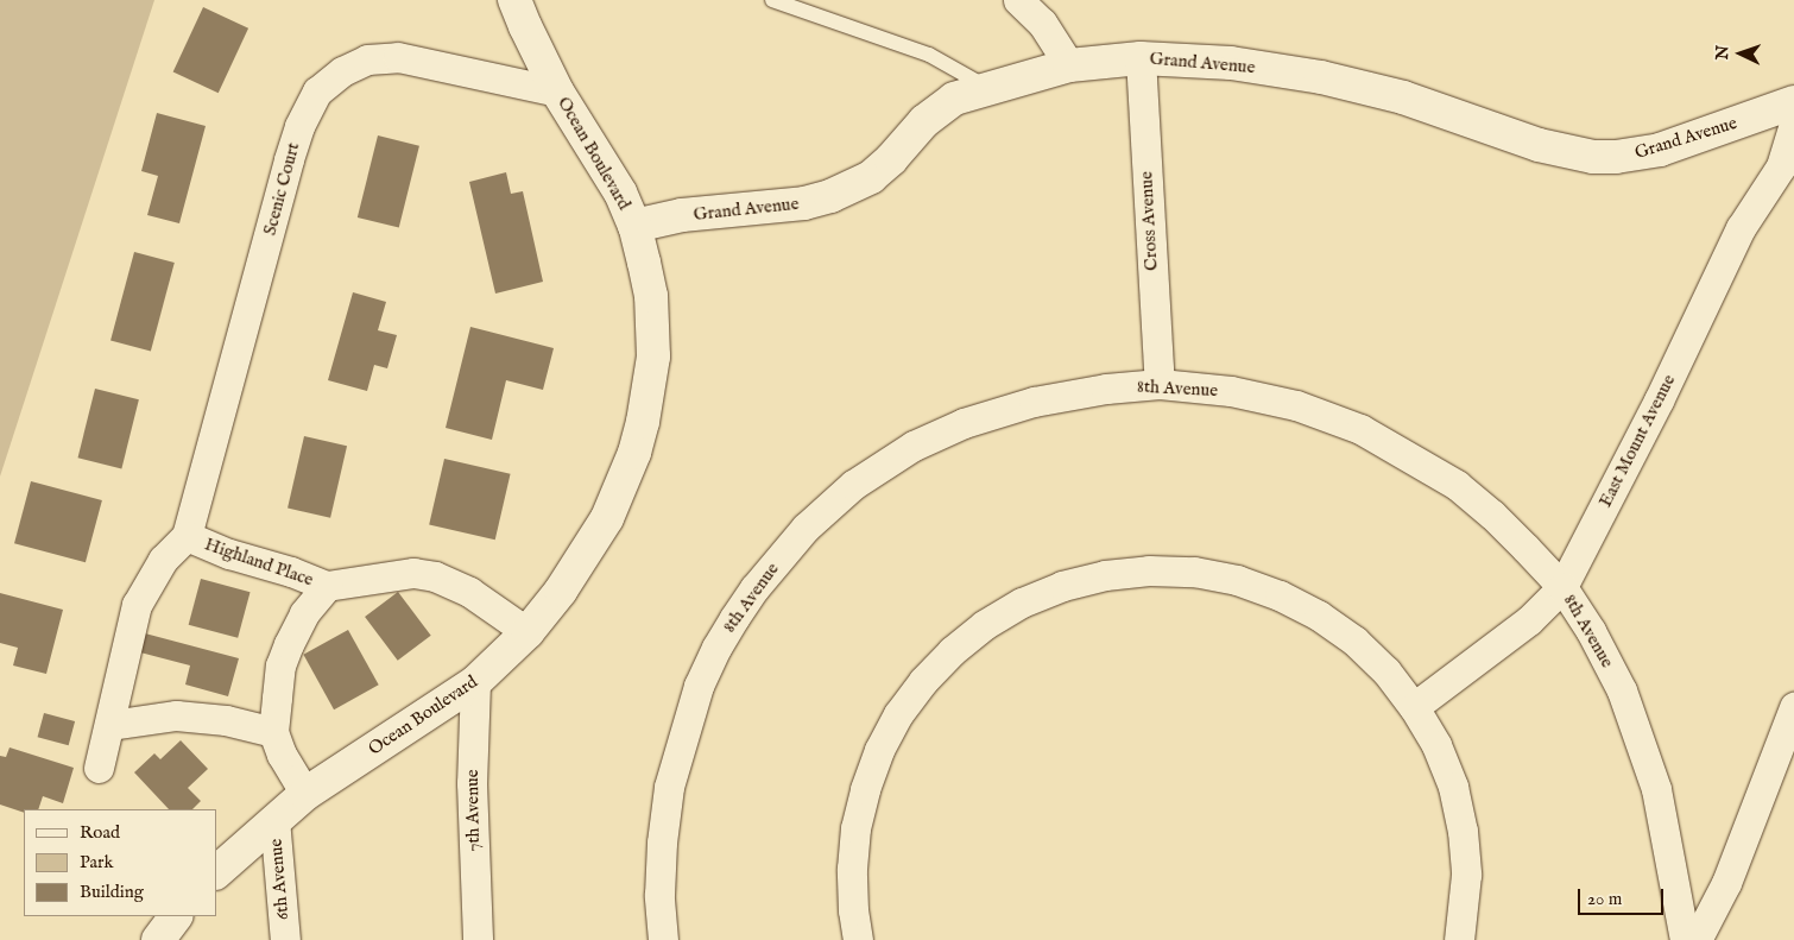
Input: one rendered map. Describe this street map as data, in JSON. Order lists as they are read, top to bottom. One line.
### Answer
{"streets":{"street":["Grand Avenue","Ocean Boulevard","Scenic Court","Cross Avenue","8th Avenue","East Mount Avenue","Highland Place","7th Avenue","6th Avenue"]},"crossings":[["Grand Avenue","Ocean Boulevard"],["Grand Avenue","Cross Avenue"],["Ocean Boulevard","Scenic Court"],["Ocean Boulevard","Highland Place"],["Ocean Boulevard","7th Avenue"],["Ocean Boulevard","6th Avenue"],["Scenic Court","Highland Place"],["Cross Avenue","8th Avenue"],["8th Avenue","East Mount Avenue"]],"legend":["Road","Park","Building"],"scale_bar":"20 m","north":"left"}
